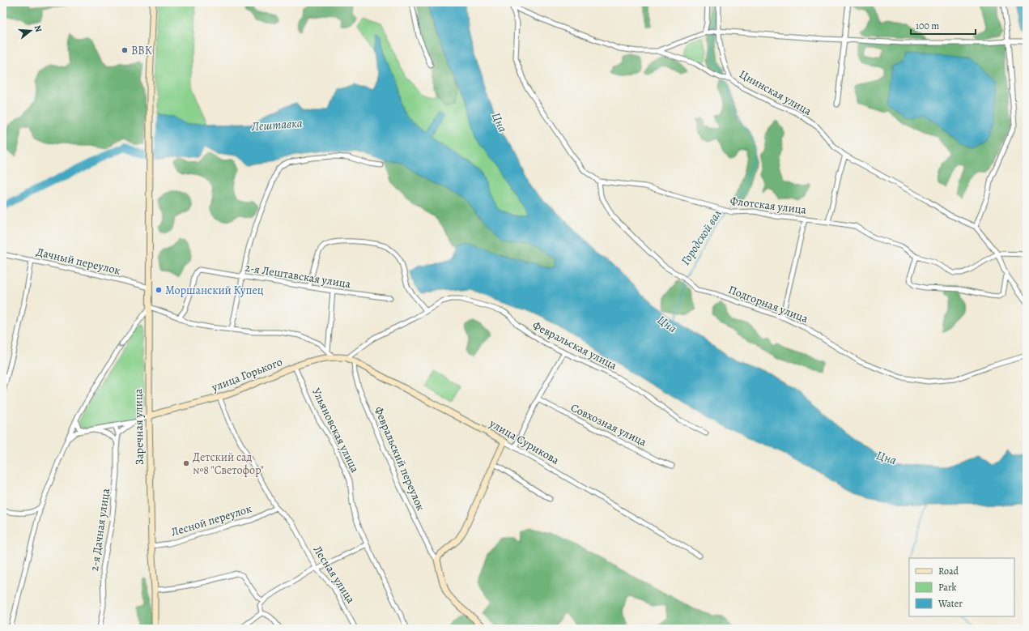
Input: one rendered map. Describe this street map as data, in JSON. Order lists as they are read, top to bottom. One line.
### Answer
{"streets":{"main road":["улица Горького","Заречная улица","улица Сурикова"],"street":["Цнинская улица","Флотская улица","Дачный переулок","2-я Лештавская улица","Подгорная улица","Февральская улица","Совхозная улица","Ульяновская улица","Февральский переулок","Лесной переулок","2-я Дачная улица","Лесная улица"]},"crossings":[["Цнинская улица","Флотская улица"],["Флотская улица","Подгорная улица"],["Февральская улица","улица Сурикова"],["улица Горького","Заречная улица"],["улица Горького","Ульяновская улица"],["улица Горького","Лесная улица"],["Заречная улица","Лесной переулок"],["улица Сурикова","Февральский переулок"],["Лесной переулок","Лесная улица"]],"water":["Цна","Лештавка","Городской вал"],"places":["ВВК","Моршанский Купец","Детский сад №8 \"Светофор\""],"legend":["Road","Park","Water"],"scale_bar":"100 m","north":"right"}
